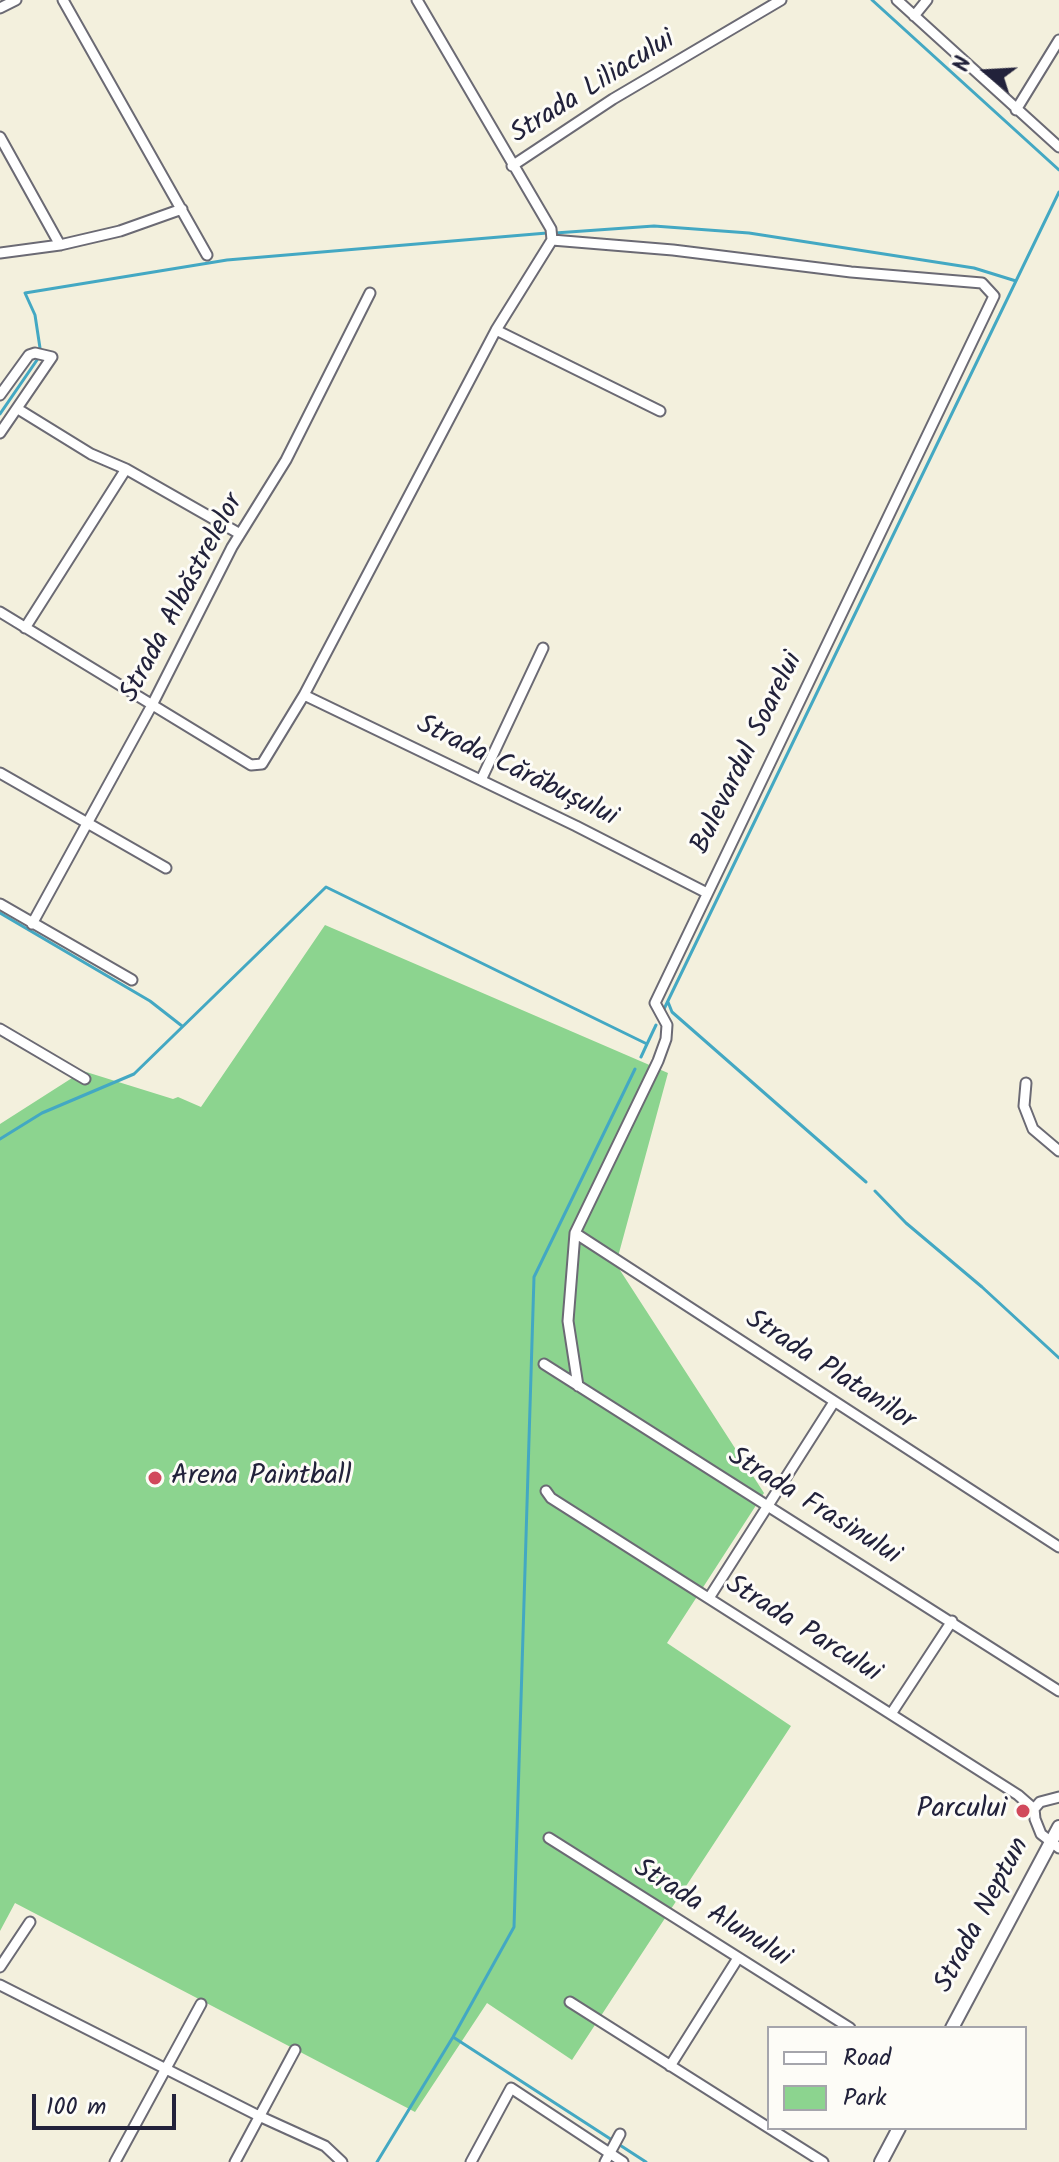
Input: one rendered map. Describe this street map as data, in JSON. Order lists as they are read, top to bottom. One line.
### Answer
{"streets":{"street":["Strada Liliacului","Strada Albăstrelelor","Bulevardul Soarelui","Strada Cărăbușului","Strada Platanilor","Strada Frasinului","Strada Parcului","Strada Alunului","Strada Neptun"]},"crossings":[["Bulevardul Soarelui","Strada Cărăbușului"],["Bulevardul Soarelui","Strada Platanilor"],["Strada Parcului","Strada Neptun"]],"places":["Arena Paintball","Parcului"],"legend":["Road","Park"],"scale_bar":"100 m","north":"left"}
